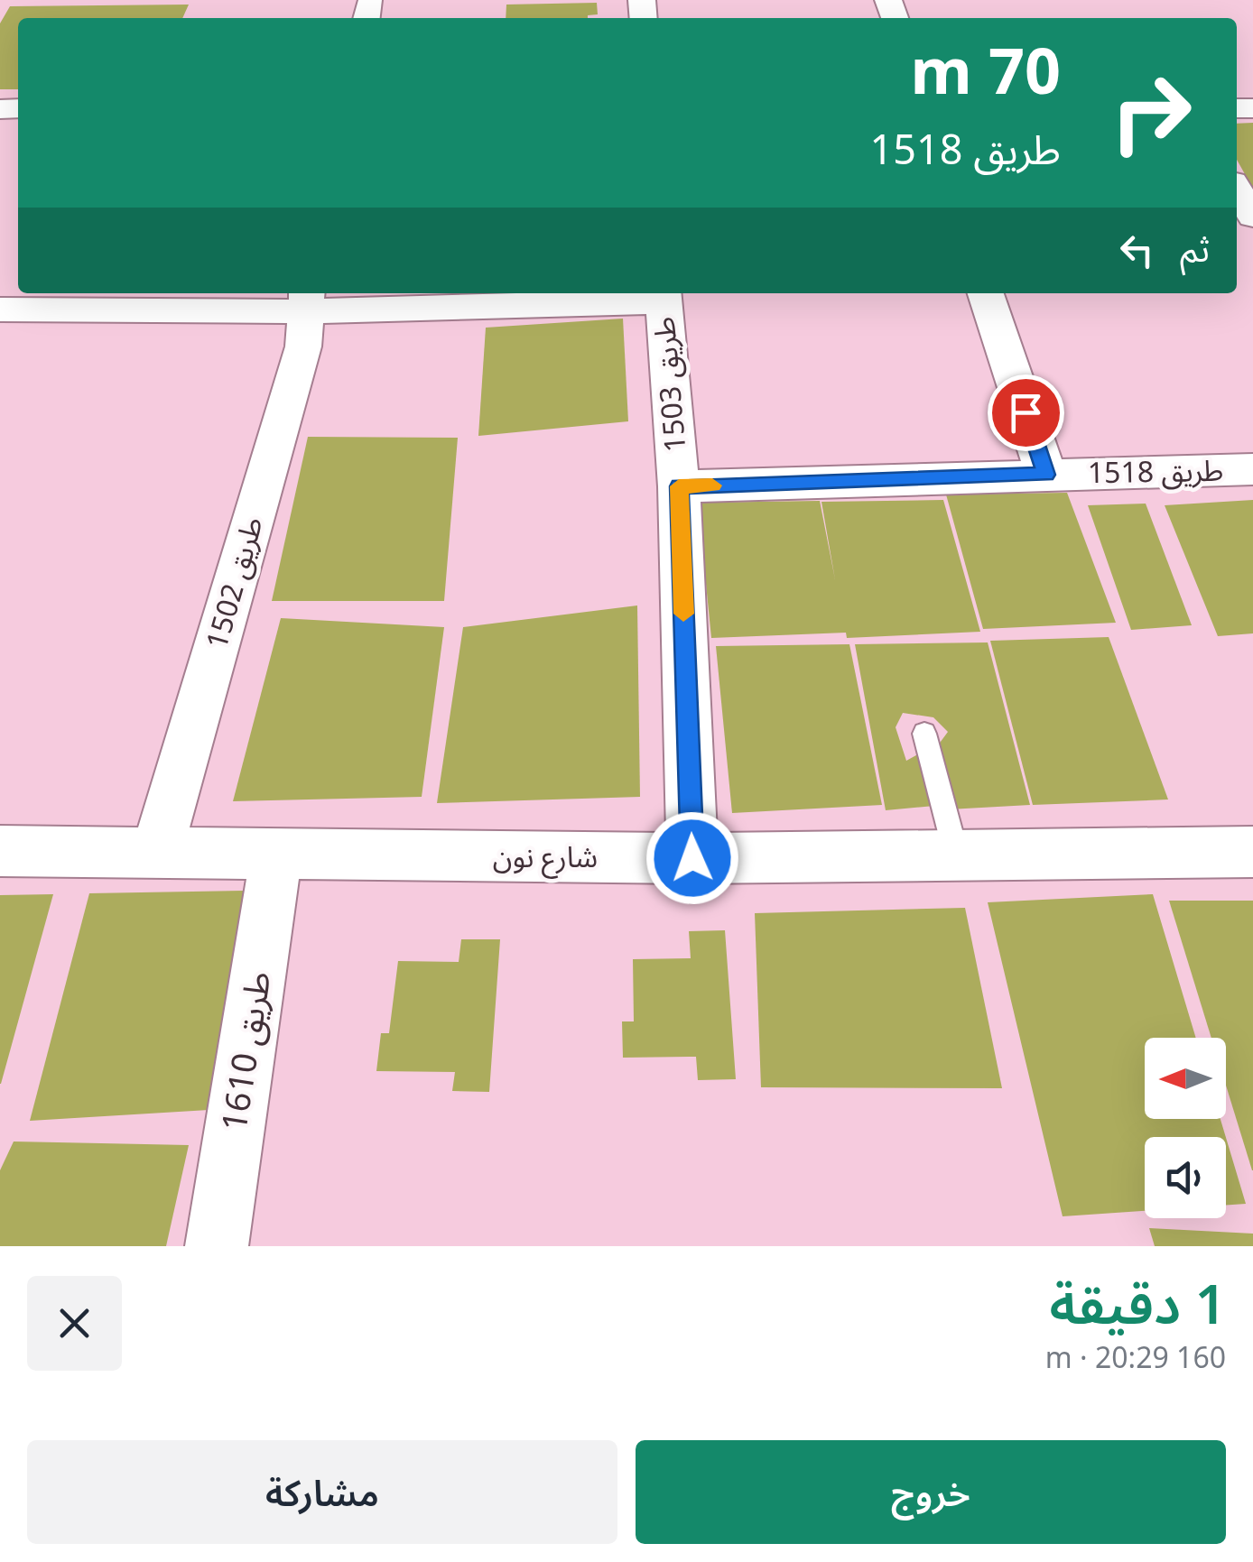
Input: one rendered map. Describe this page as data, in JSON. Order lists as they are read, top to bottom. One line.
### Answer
{"streets":{"street":["طريق 1503","طريق 1518","طريق 1502","شارع نون","طريق 1610"]},"crossings":[["طريق 1503","طريق 1518"],["طريق 1503","شارع نون"],["طريق 1502","شارع نون"],["شارع نون","طريق 1610"]],"north":"left","page":{"turn":["70 m","طريق 1518"],"then":"ثم","heading":["1 دقيقة","160 m · 20:29"],"buttons":["خروج","مشاركة"]}}
